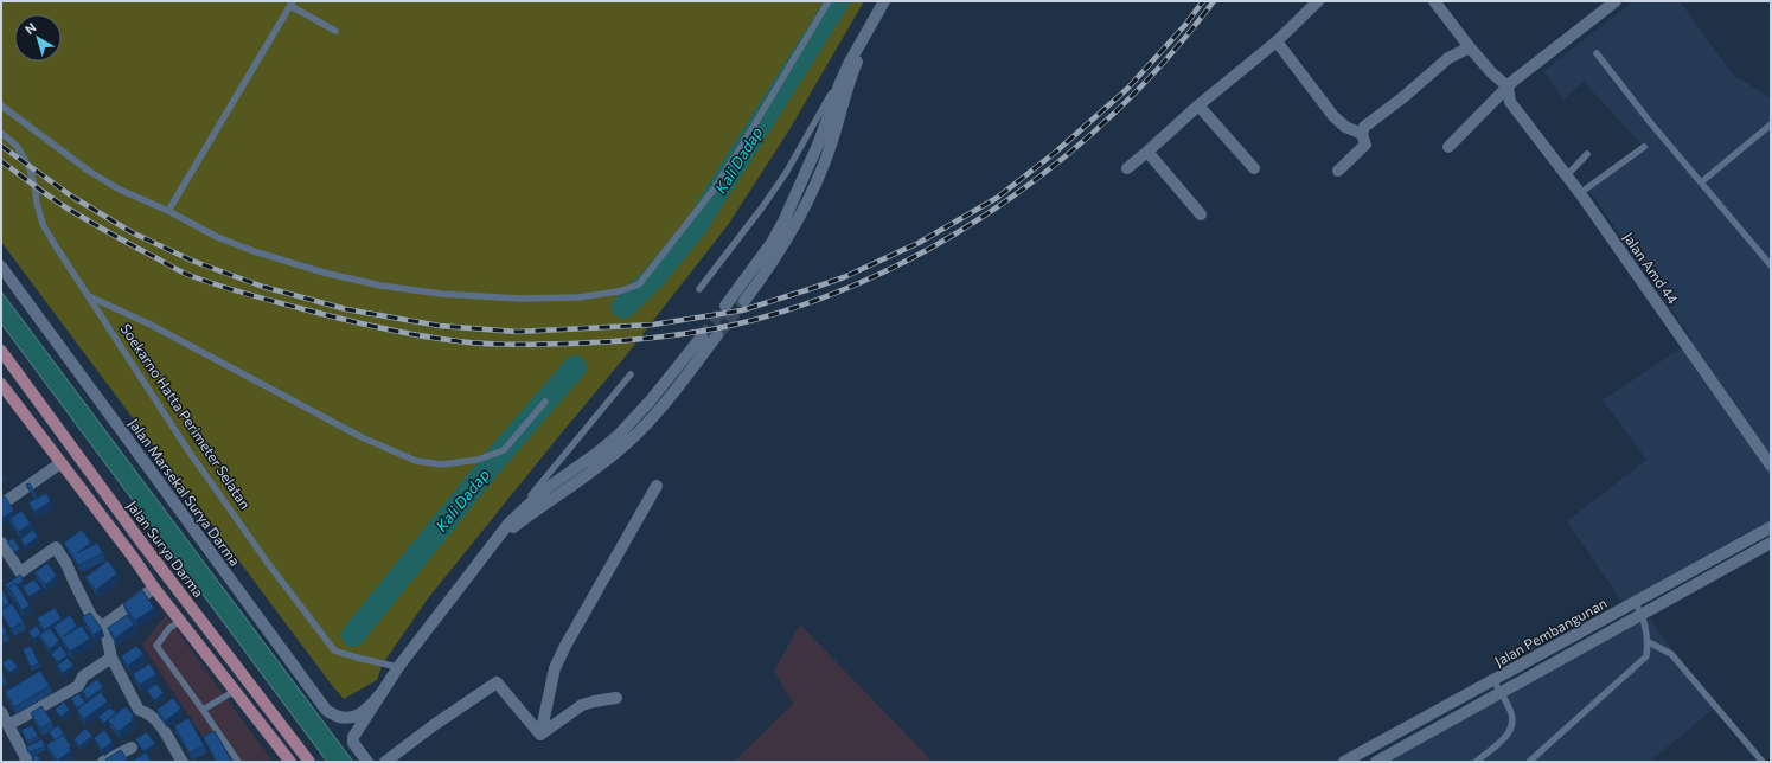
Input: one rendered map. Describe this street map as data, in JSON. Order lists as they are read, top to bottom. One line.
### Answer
{"streets":{"main road":["Jalan Surya Darma"],"street":["Jalan Amd 44","Jalan Marsekal Surya Darma","Jalan Pembangunan"],"lane":["Soekarno Hatta Perimeter Selatan"]},"water":["Kali Dadap"],"north":"top left"}
